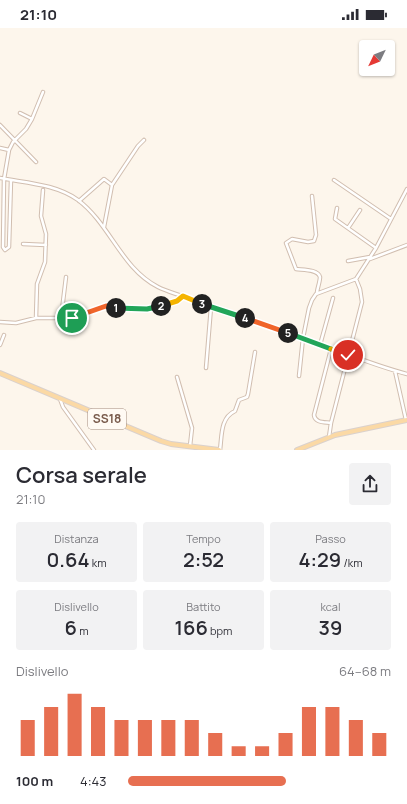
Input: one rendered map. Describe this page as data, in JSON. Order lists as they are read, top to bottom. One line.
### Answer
{"streets":{"main road":["SS18"]},"north":"bottom left","page":{"status":"21:10","pins":["3","2","1","4","5"],"heading":["Corsa serale","21:10"],"stats":[["Distanza","0.64 km"],["Tempo","2:52"],["Passo","4:29 /km"],["Dislivello","6 m"],["Battito","166 bpm"],["kcal","39"]],"chart":["Dislivello","64–68 m"],"list":[{"name":"100 m","note":"4:43"}]}}
